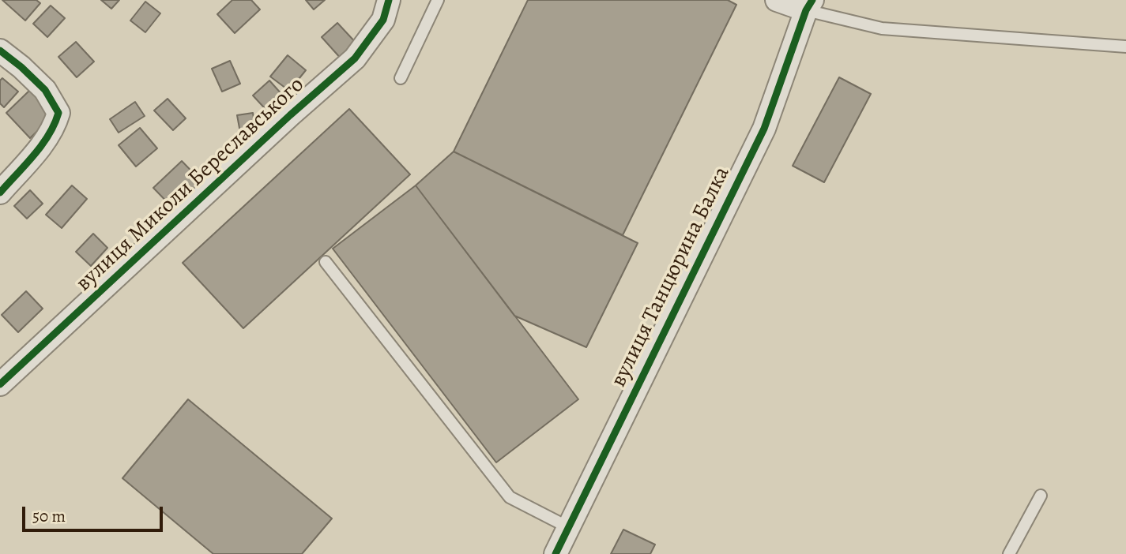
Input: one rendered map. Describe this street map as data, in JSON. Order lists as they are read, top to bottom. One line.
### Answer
{"streets":{"street":["вулиця Миколи Береславського","вулиця Танцюрина Балка"]},"scale_bar":"50 m"}
